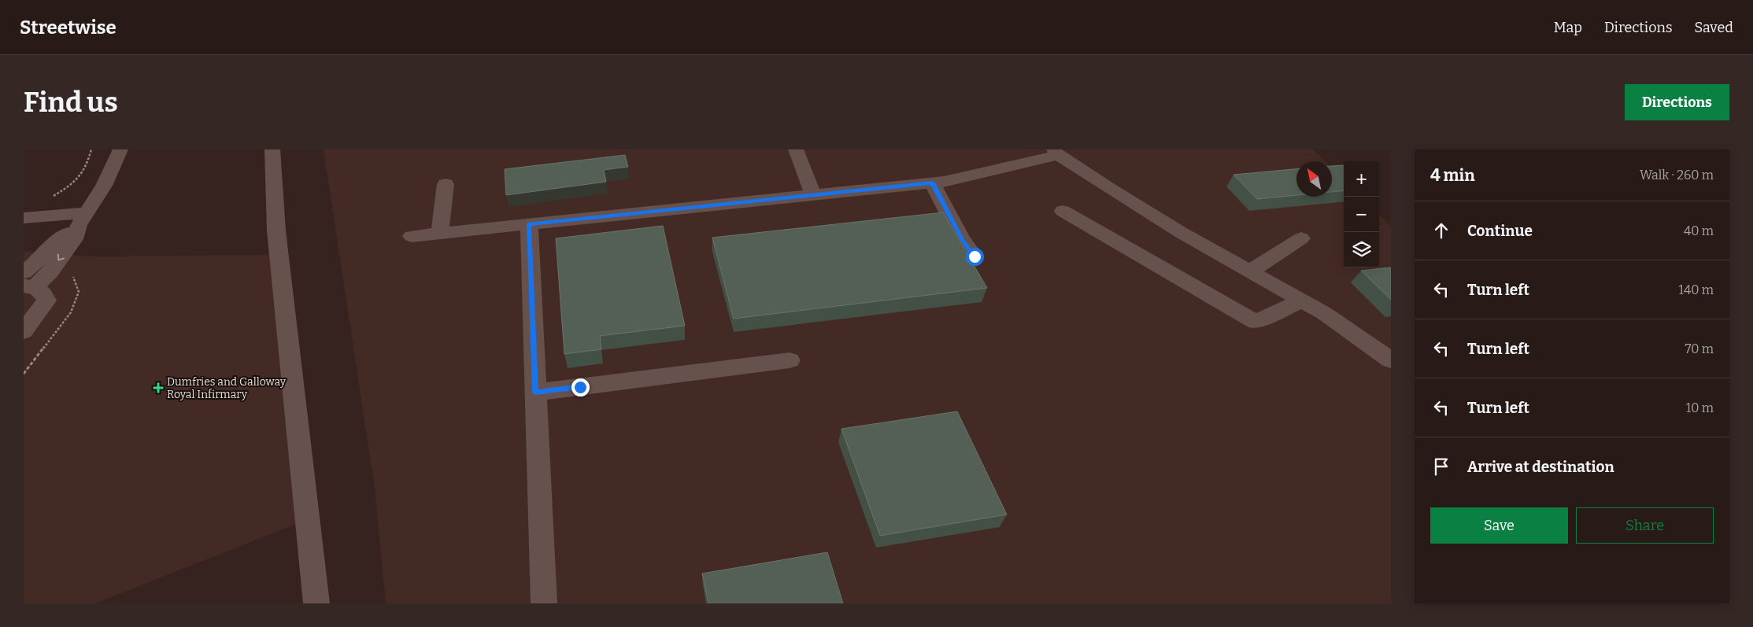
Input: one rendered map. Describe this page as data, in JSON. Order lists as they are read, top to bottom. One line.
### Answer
{"places":{"health":["Dumfries and Galloway Royal Infirmary"]},"north":"top left","page":{"header":"Streetwise","nav":["Map","Directions","Saved"],"buttons":["Directions",["Save","Share"]],"title":"Find us","heading":["4 min","Walk · 260 m"],"map_buttons":["+","−"],"list":[["Continue","40 m"],["Turn left","140 m"],["Turn left","70 m"],["Turn left","10 m"],"Arrive at destination"]}}
